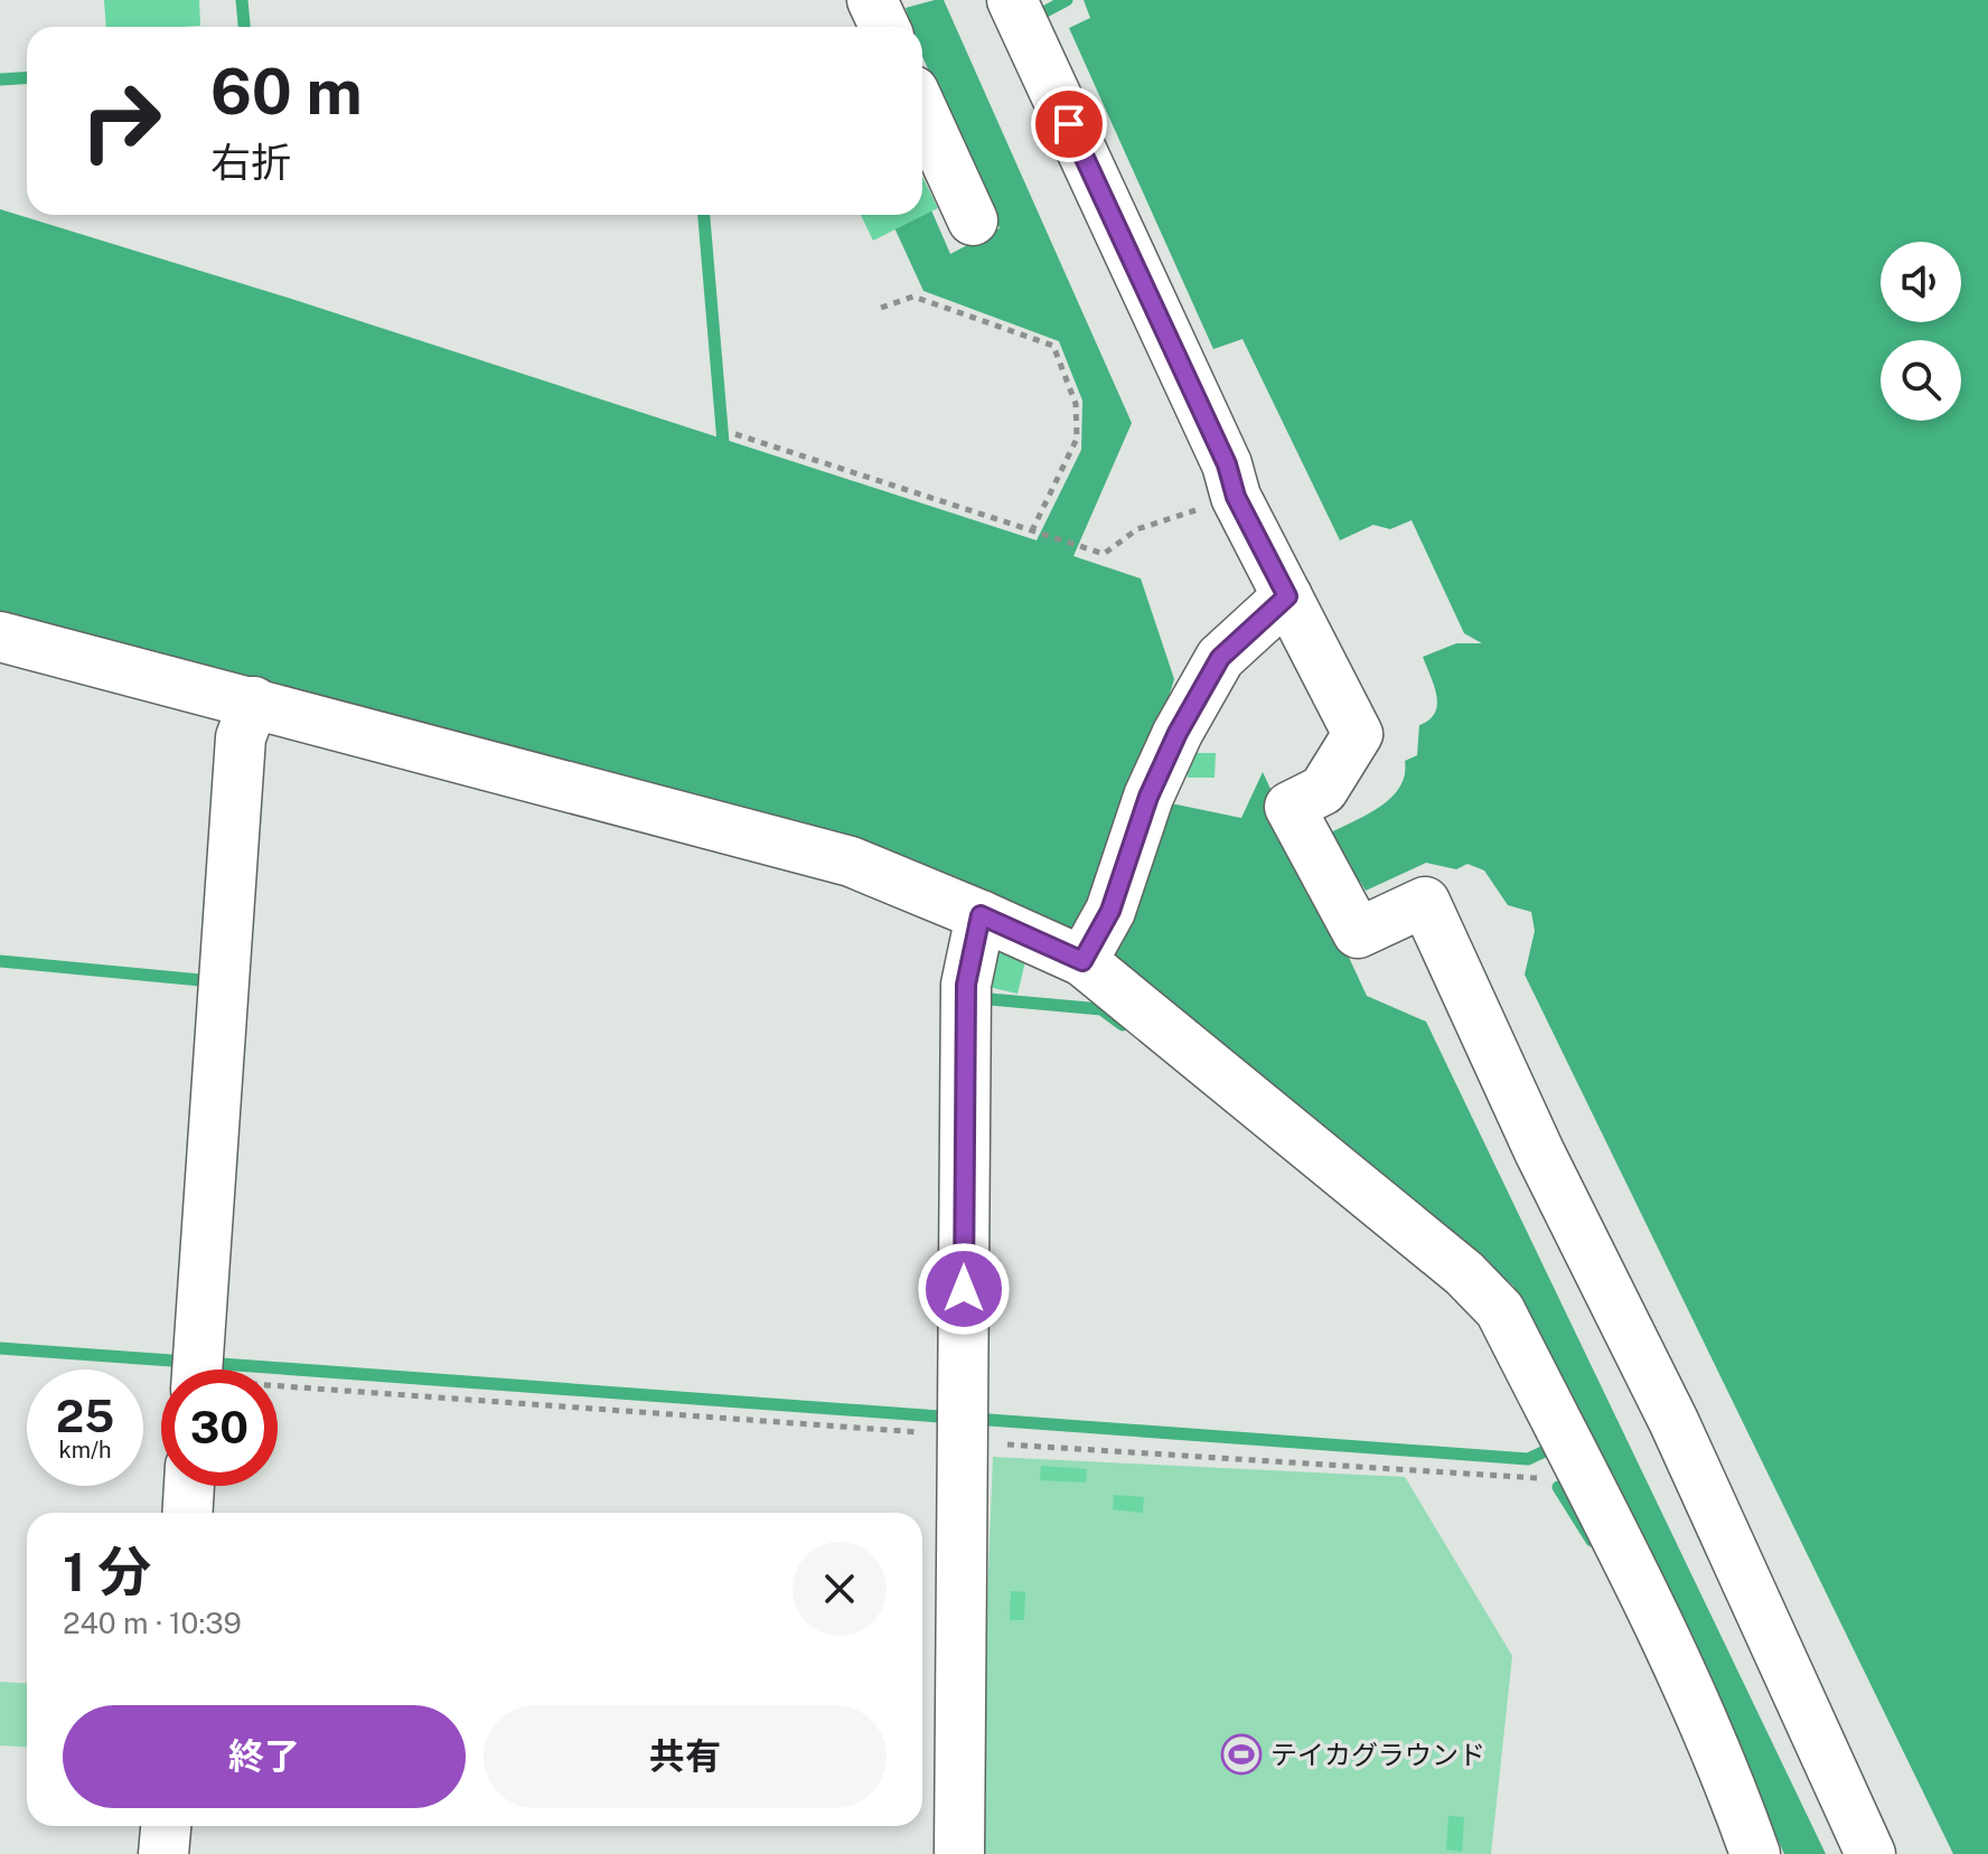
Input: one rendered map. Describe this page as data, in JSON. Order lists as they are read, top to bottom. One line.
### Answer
{"places":{"sports":["テイカグラウンド"]},"page":{"turn":["60 m","右折"],"speed":"25 km/h","limit":"30","heading":["1 分","240 m · 10:39"],"buttons":["終了","共有"]}}
